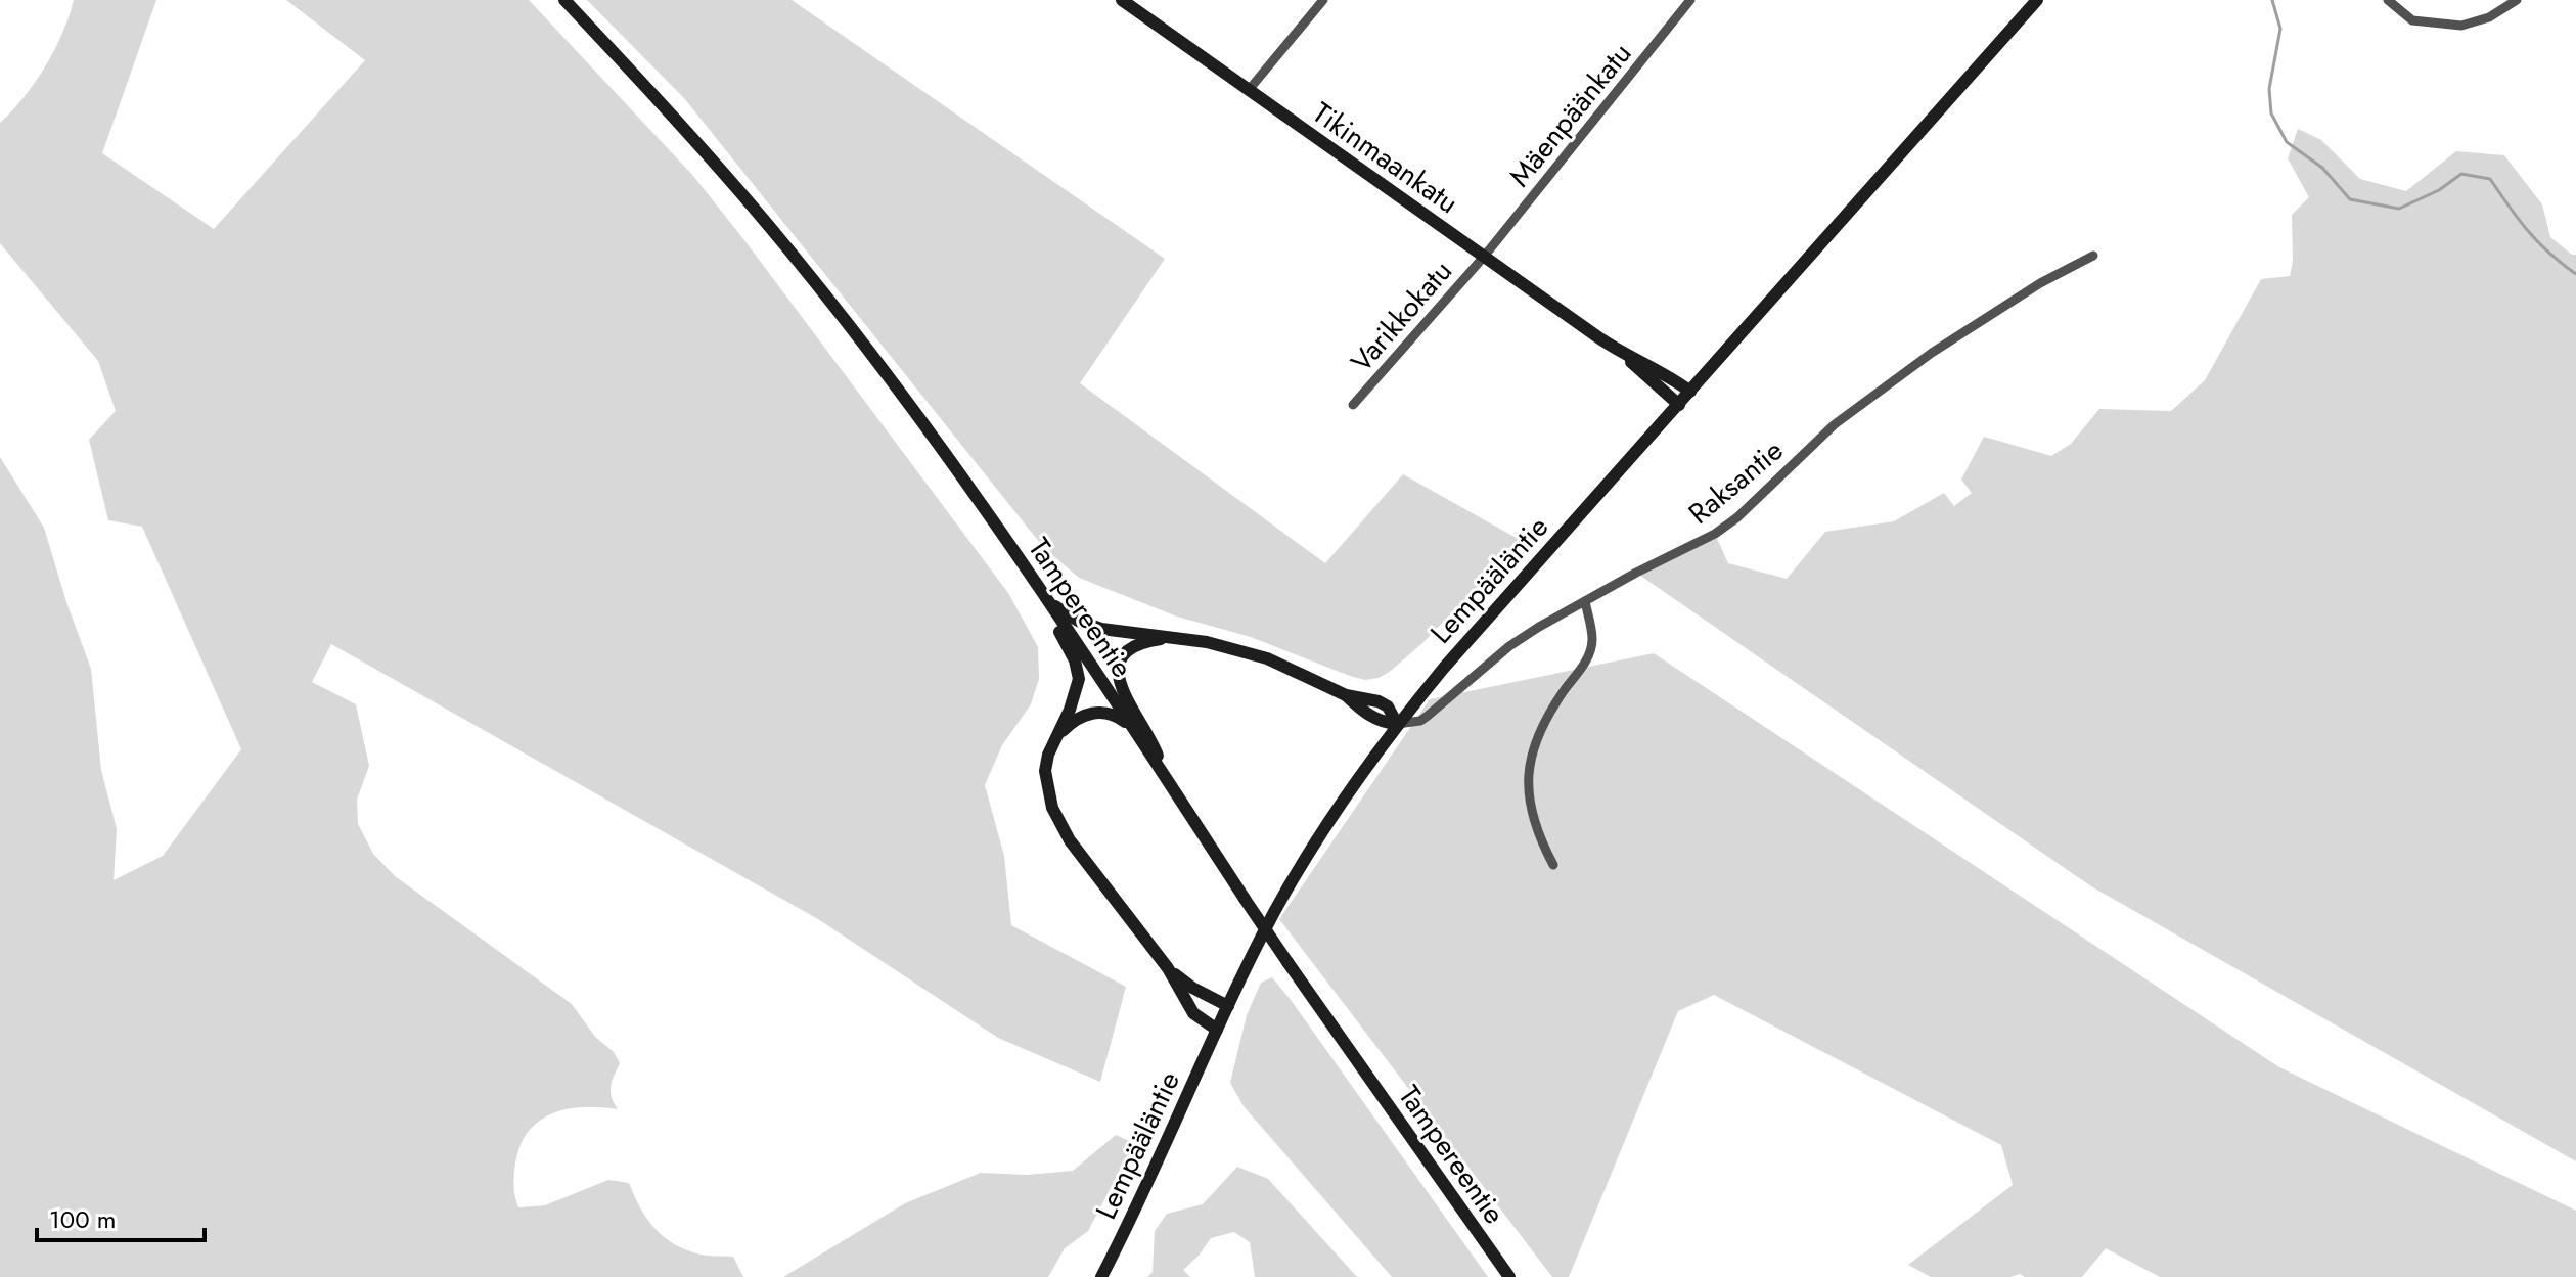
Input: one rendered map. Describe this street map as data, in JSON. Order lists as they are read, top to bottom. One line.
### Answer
{"streets":{"main road":["Tikinmaankatu","Lempääläntie","Tampereentie"],"street":["Mäenpäänkatu","Varikkokatu","Raksantie"]},"crossings":[["Mäenpäänkatu","Tikinmaankatu"],["Mäenpäänkatu","Varikkokatu"],["Tikinmaankatu","Varikkokatu"],["Tikinmaankatu","Lempääläntie"],["Raksantie","Lempääläntie"]],"scale_bar":"100 m"}
